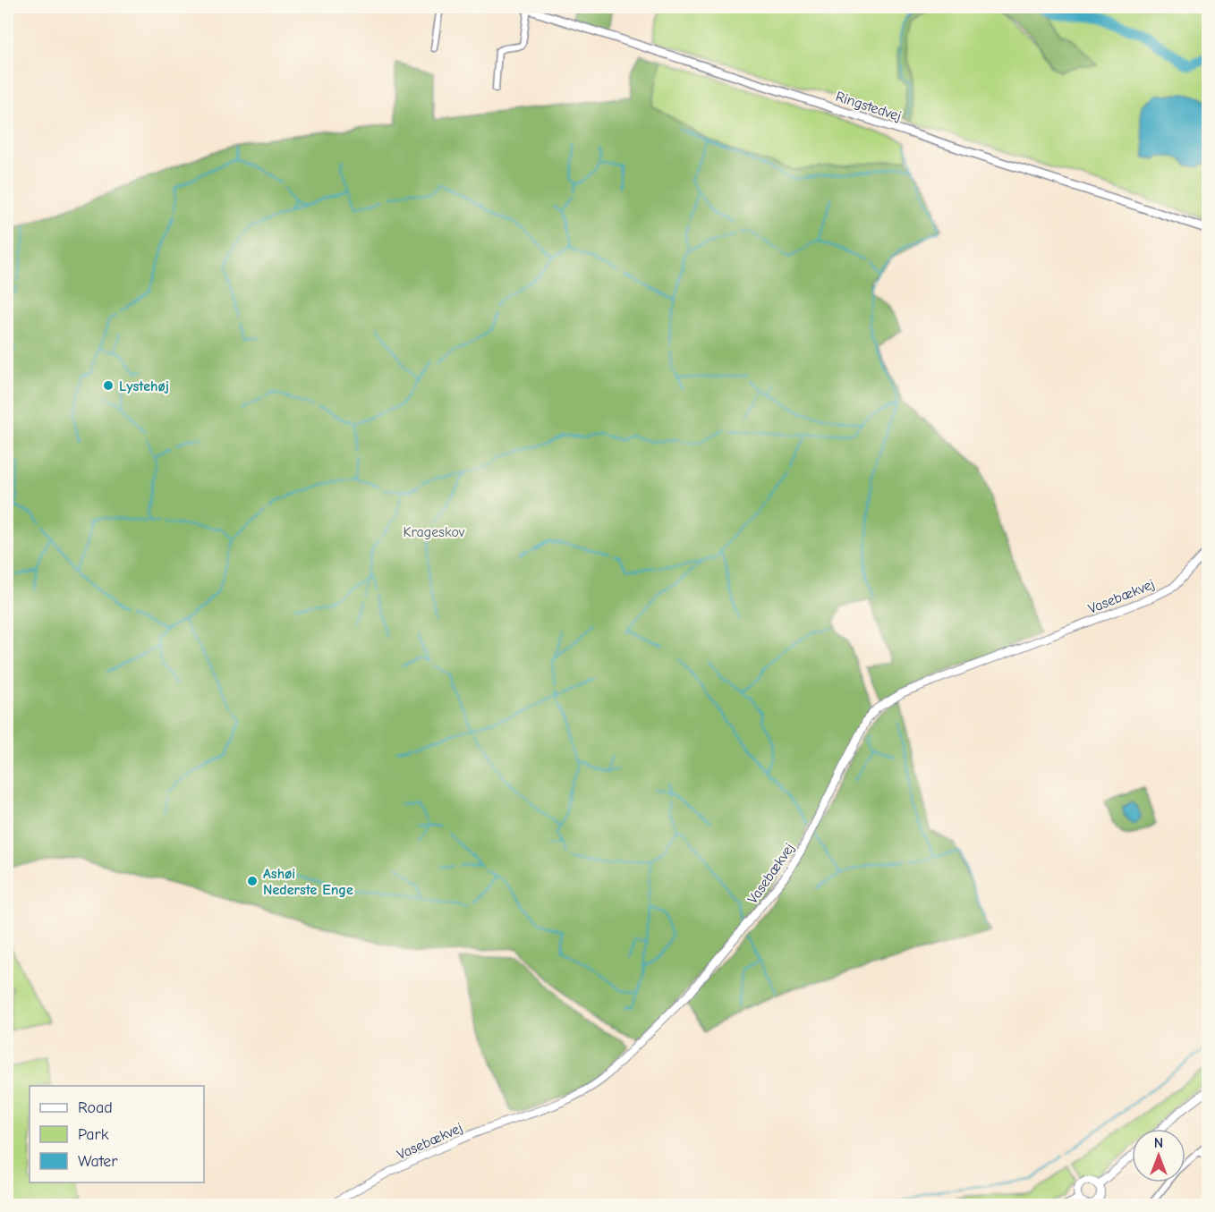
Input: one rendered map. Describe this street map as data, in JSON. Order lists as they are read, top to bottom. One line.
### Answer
{"streets":{"main road":["Ringstedvej"],"street":["Vasebækvej"]},"parks":["Krageskov"],"places":["Lystehøj","Ashøi Nederste Enge"],"legend":["Road","Park","Water"],"north":"top"}
